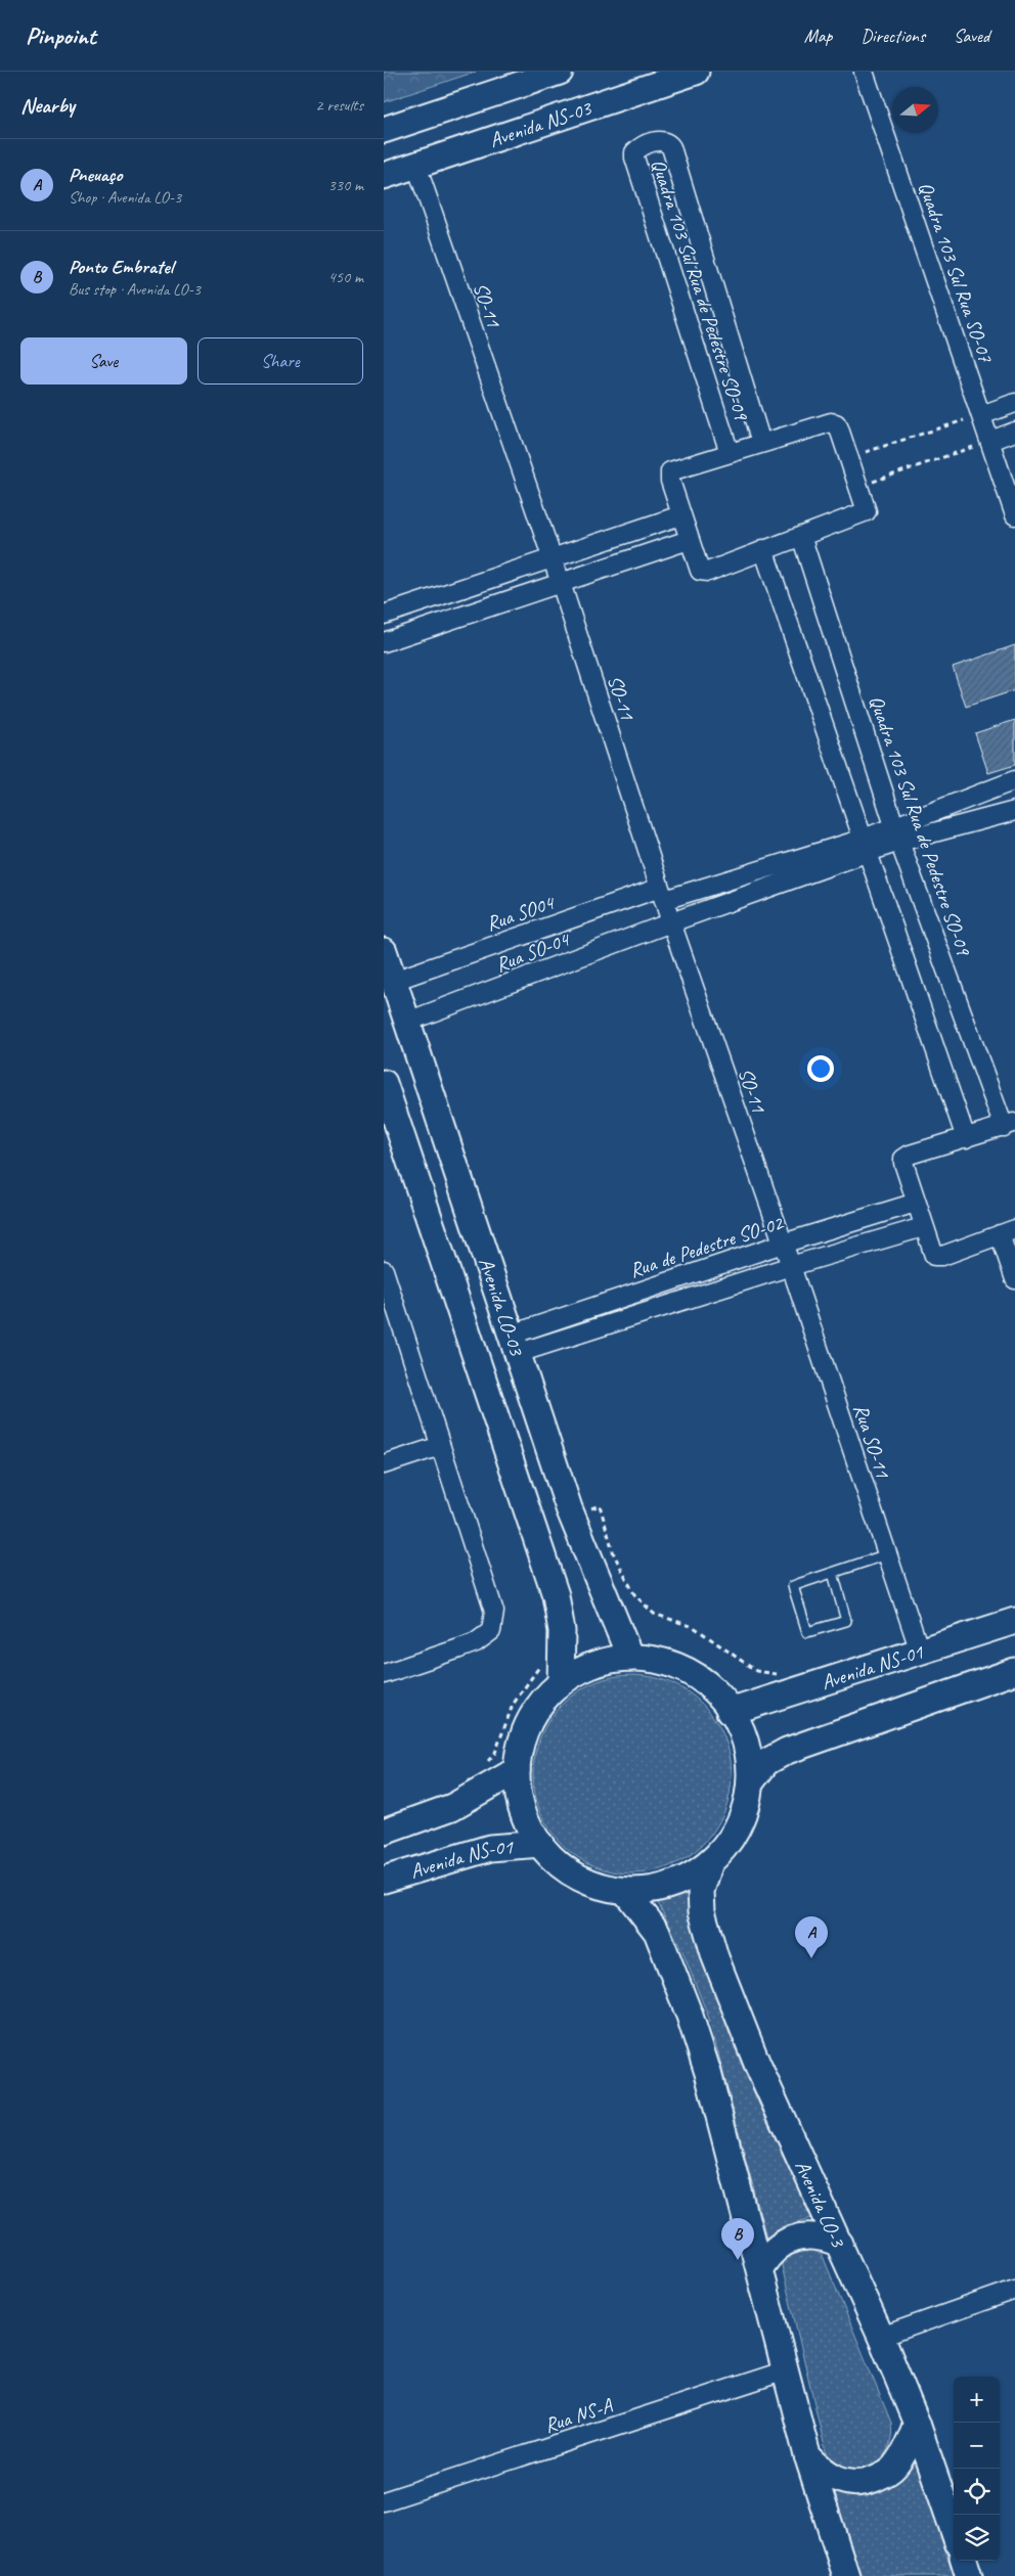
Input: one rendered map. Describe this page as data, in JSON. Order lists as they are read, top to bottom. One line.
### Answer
{"streets":{"street":["Avenida NS-03","Quadra 103 Sul Rua SO-07","Quadra 103 Sul Rua de Pedestre SO-09","SO-11","Rua SO04","Rua SO-04","Rua de Pedestre SO-02","Avenida LO-03","Rua SO-11","Avenida NS-01","Avenida LO-3","Rua NS-A"]},"crossings":[["Avenida NS-03","SO-11"],["SO-11","Rua SO04"],["SO-11","Rua SO-04"],["SO-11","Rua de Pedestre SO-02"],["SO-11","Rua SO-11"],["Rua SO04","Rua SO-04"],["Rua SO04","Avenida LO-03"],["Rua SO-04","Avenida LO-03"],["Rua de Pedestre SO-02","Avenida LO-03"],["Rua de Pedestre SO-02","Rua SO-11"],["Rua SO-11","Avenida NS-01"]],"north":"right","page":{"header":"Pinpoint","nav":["Map","Directions","Saved"],"heading":["Nearby","2 results"],"list":[{"mark":"A","name":"Pneuaço","note":"Shop · Avenida LO-3","value":"330 m"},{"mark":"B","name":"Ponto Embratel","note":"Bus stop · Avenida LO-3","value":"450 m"}],"buttons":["Save","Share"],"pins":["A","B"],"map_buttons":["+","−"]}}
